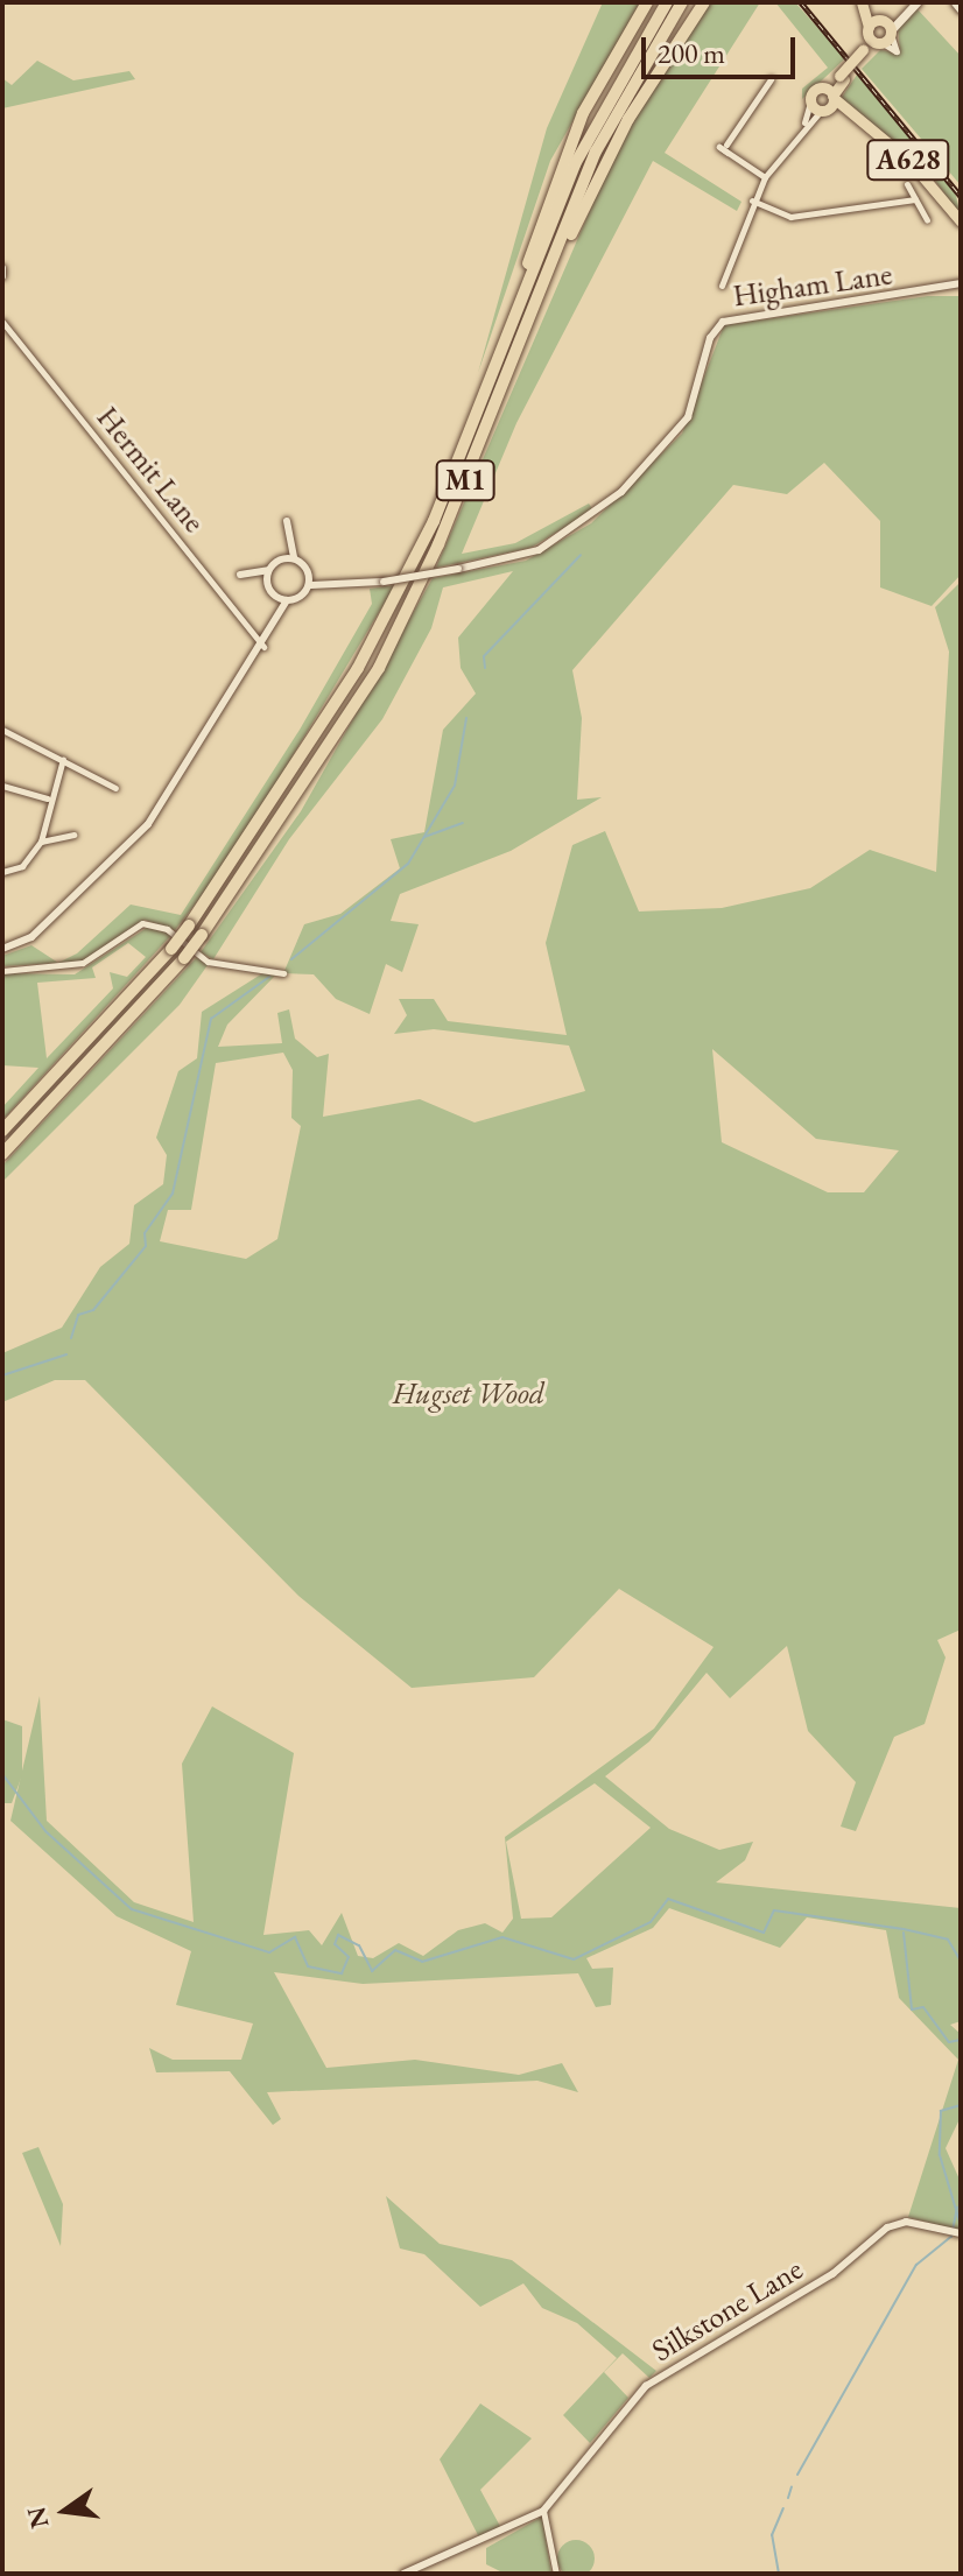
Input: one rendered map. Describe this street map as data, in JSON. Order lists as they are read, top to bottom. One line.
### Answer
{"streets":{"highway":["A628","M1"],"street":["Higham Lane","Hermit Lane","Silkstone Lane"]},"parks":["Hugset Wood"],"scale_bar":"200 m","north":"left"}
